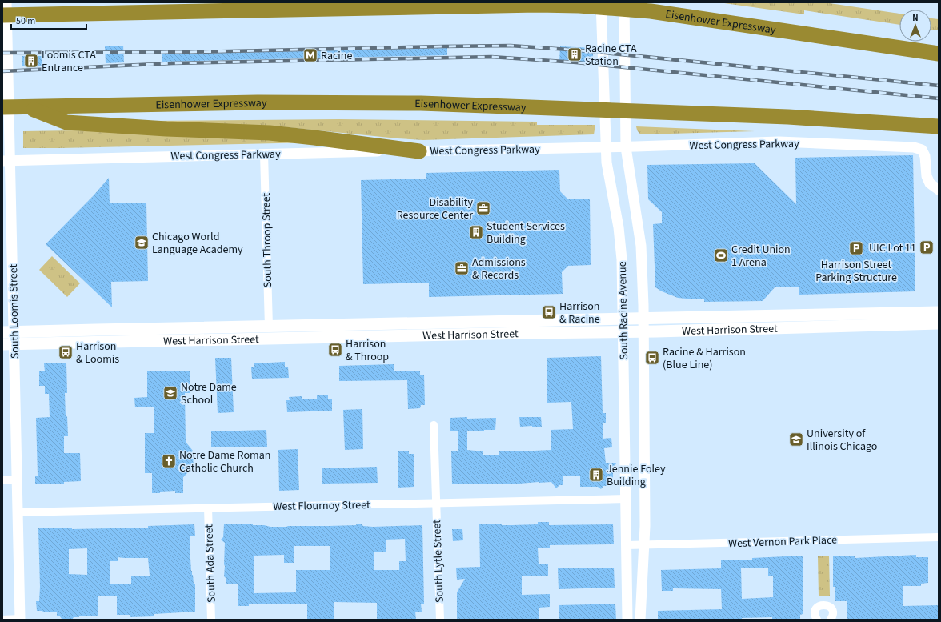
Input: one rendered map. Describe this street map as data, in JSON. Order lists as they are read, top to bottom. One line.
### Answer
{"streets":{"highway":["Eisenhower Expressway"],"main road":["West Harrison Street"],"street":["West Congress Parkway","South Throop Street","South Racine Avenue","South Loomis Street","West Flournoy Street","West Vernon Park Place","South Lytle Street","South Ada Street"]},"crossings":[["West Congress Parkway","South Throop Street"],["West Congress Parkway","South Racine Avenue"],["West Congress Parkway","South Loomis Street"],["South Throop Street","West Harrison Street"],["South Racine Avenue","West Harrison Street"],["South Racine Avenue","West Flournoy Street"],["South Racine Avenue","West Vernon Park Place"],["South Loomis Street","West Harrison Street"],["South Loomis Street","West Flournoy Street"],["West Flournoy Street","South Lytle Street"],["West Flournoy Street","South Ada Street"]],"places":{"building":["Racine CTA Station","Loomis CTA Entrance","Student Services Building","Jennie Foley Building"],"metro station":["Racine"],"office":["Disability Resource Center","Admissions & Records"],"school or university":["Chicago World Language Academy","Notre Dame School","University of Illinois Chicago"],"parking":["UIC Lot 11","Harrison Street Parking Structure"],"sports":["Credit Union 1 Arena"],"bus stop":["Harrison & Racine","Harrison & Throop","Harrison & Loomis","Racine & Harrison (Blue Line)"],"church":["Notre Dame Roman Catholic Church"]},"scale_bar":"50 m","north":"top"}
